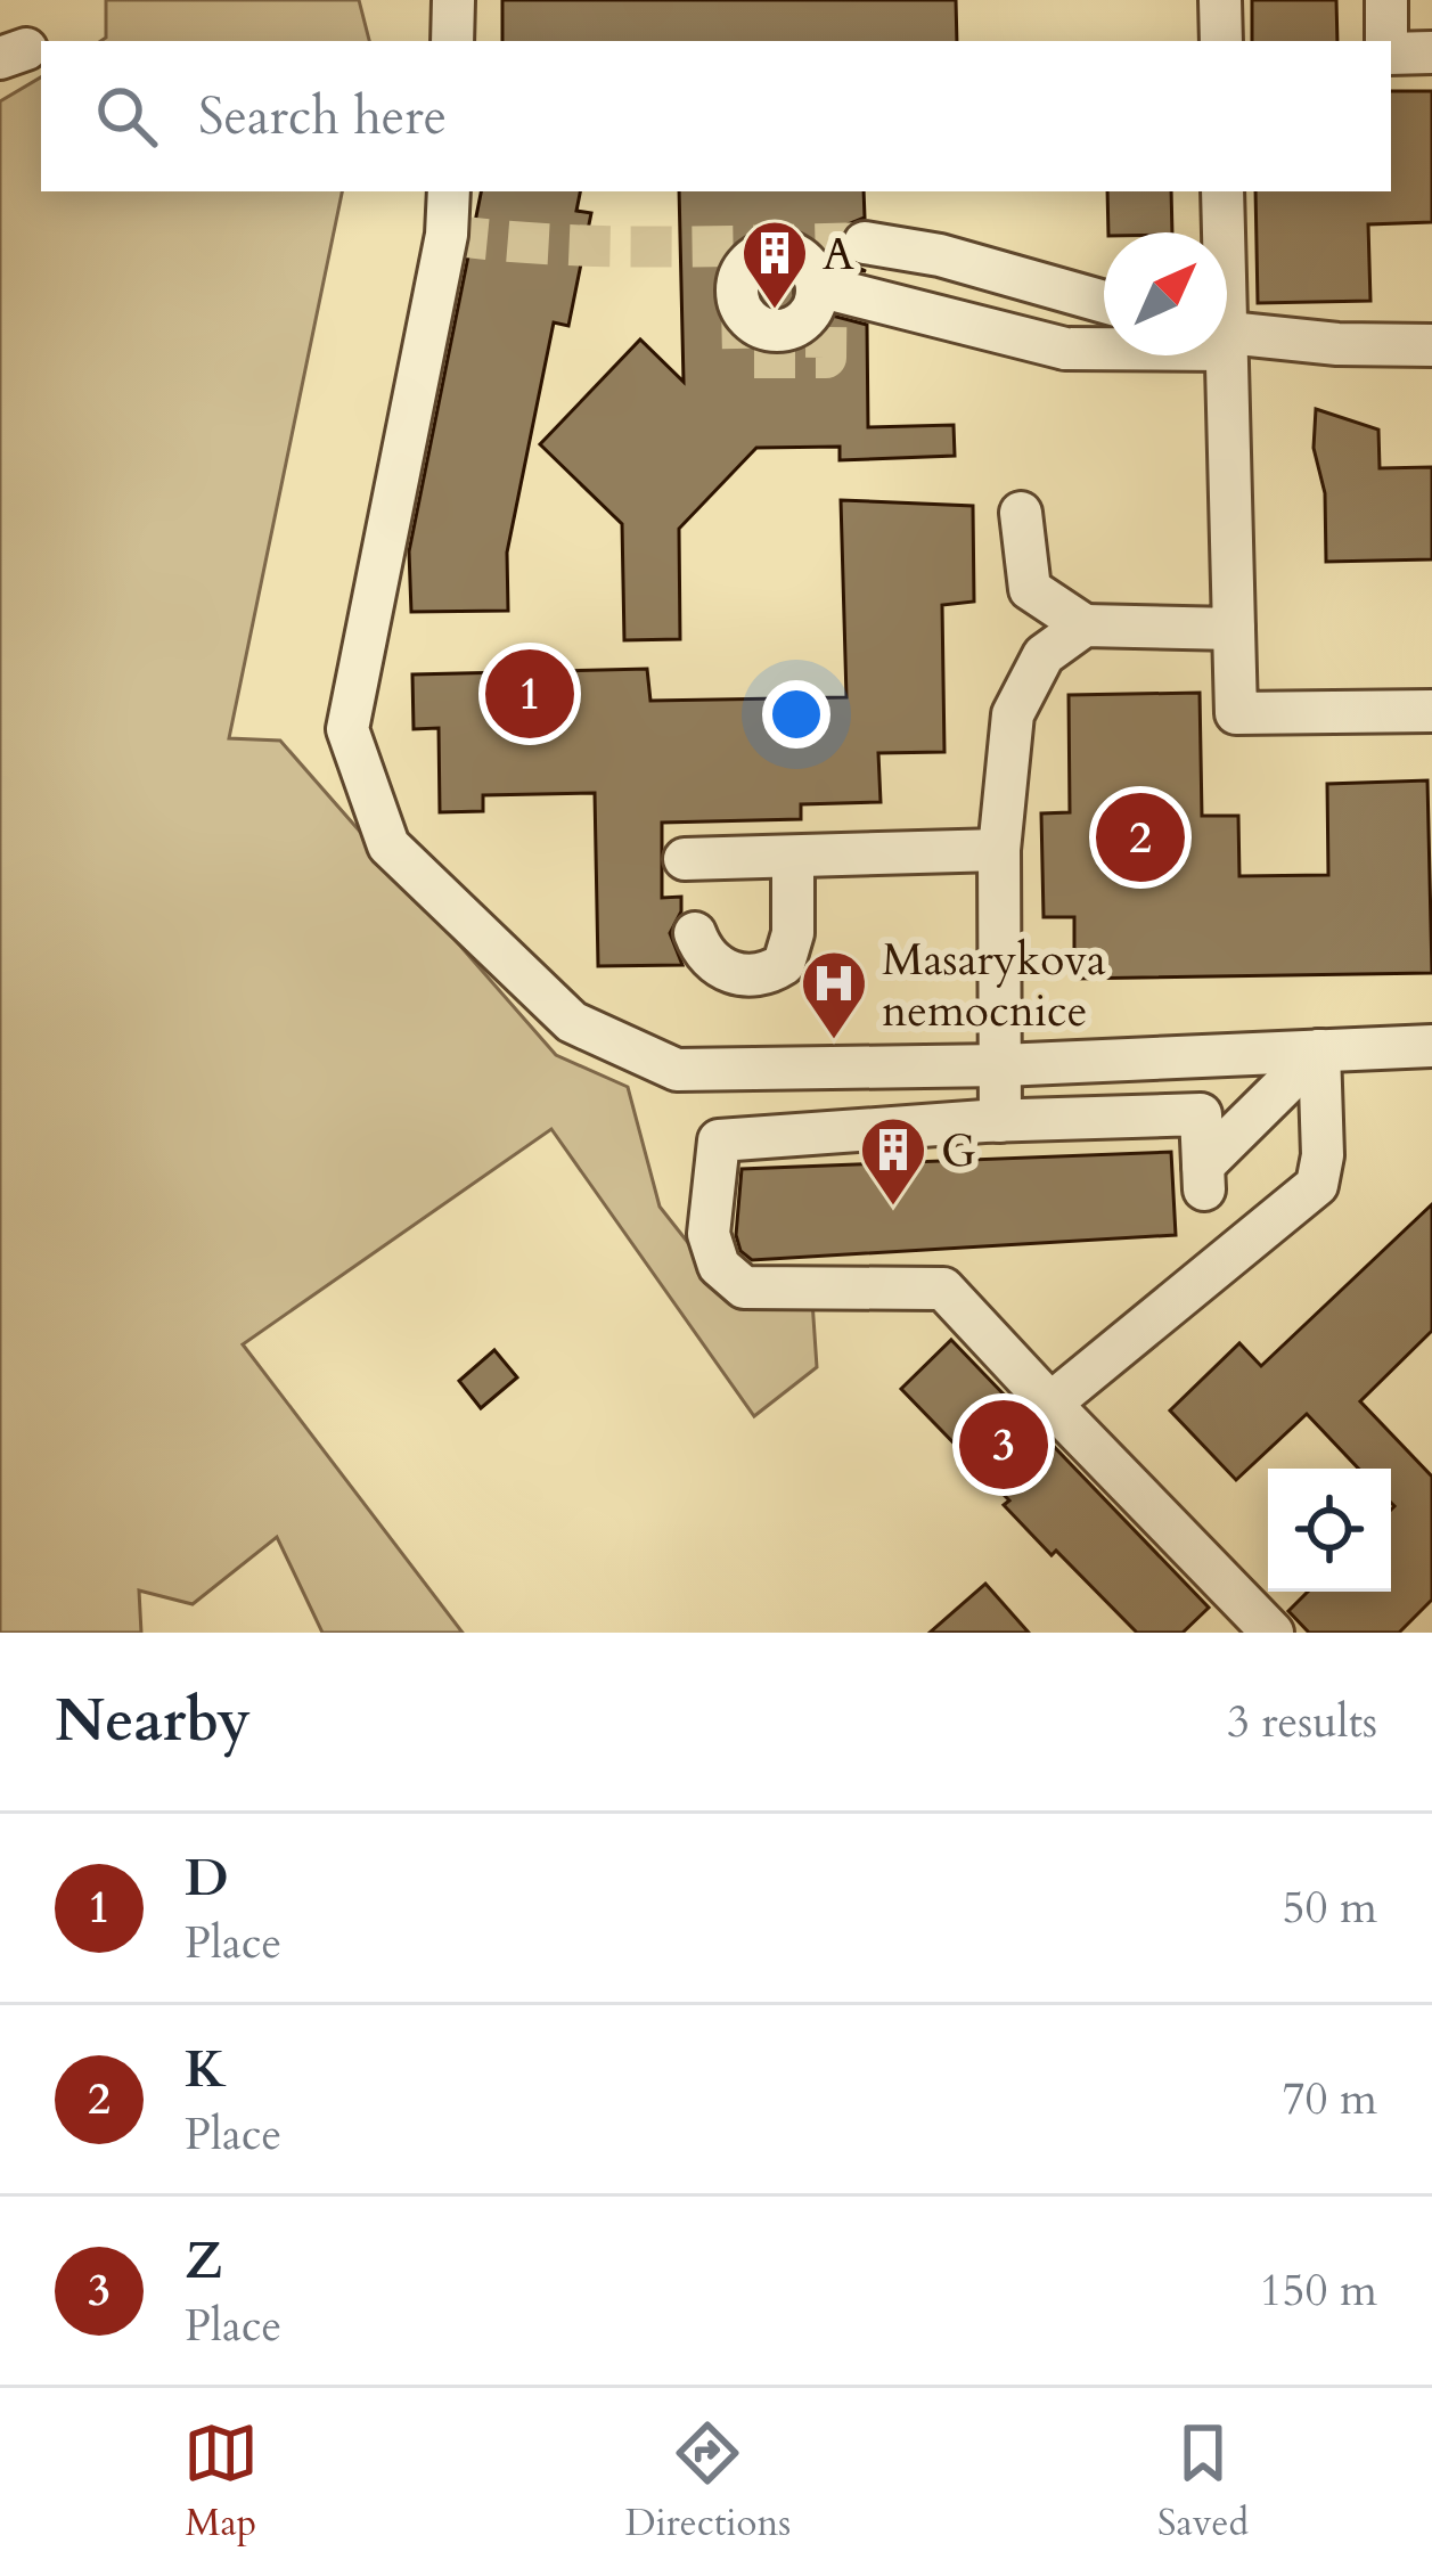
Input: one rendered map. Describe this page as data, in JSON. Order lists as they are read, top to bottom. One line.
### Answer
{"places":{"building":["A","G"],"hospital":["Masarykova nemocnice"]},"north":"top right","page":{"search":"Search here","pins":["1","2","3"],"heading":["Nearby","3 results"],"list":[{"mark":"1","name":"D","note":"Place","value":"50 m"},{"mark":"2","name":"K","note":"Place","value":"70 m"},{"mark":"3","name":"Z","note":"Place","value":"150 m"}],"nav":["Map","Directions","Saved"]}}
